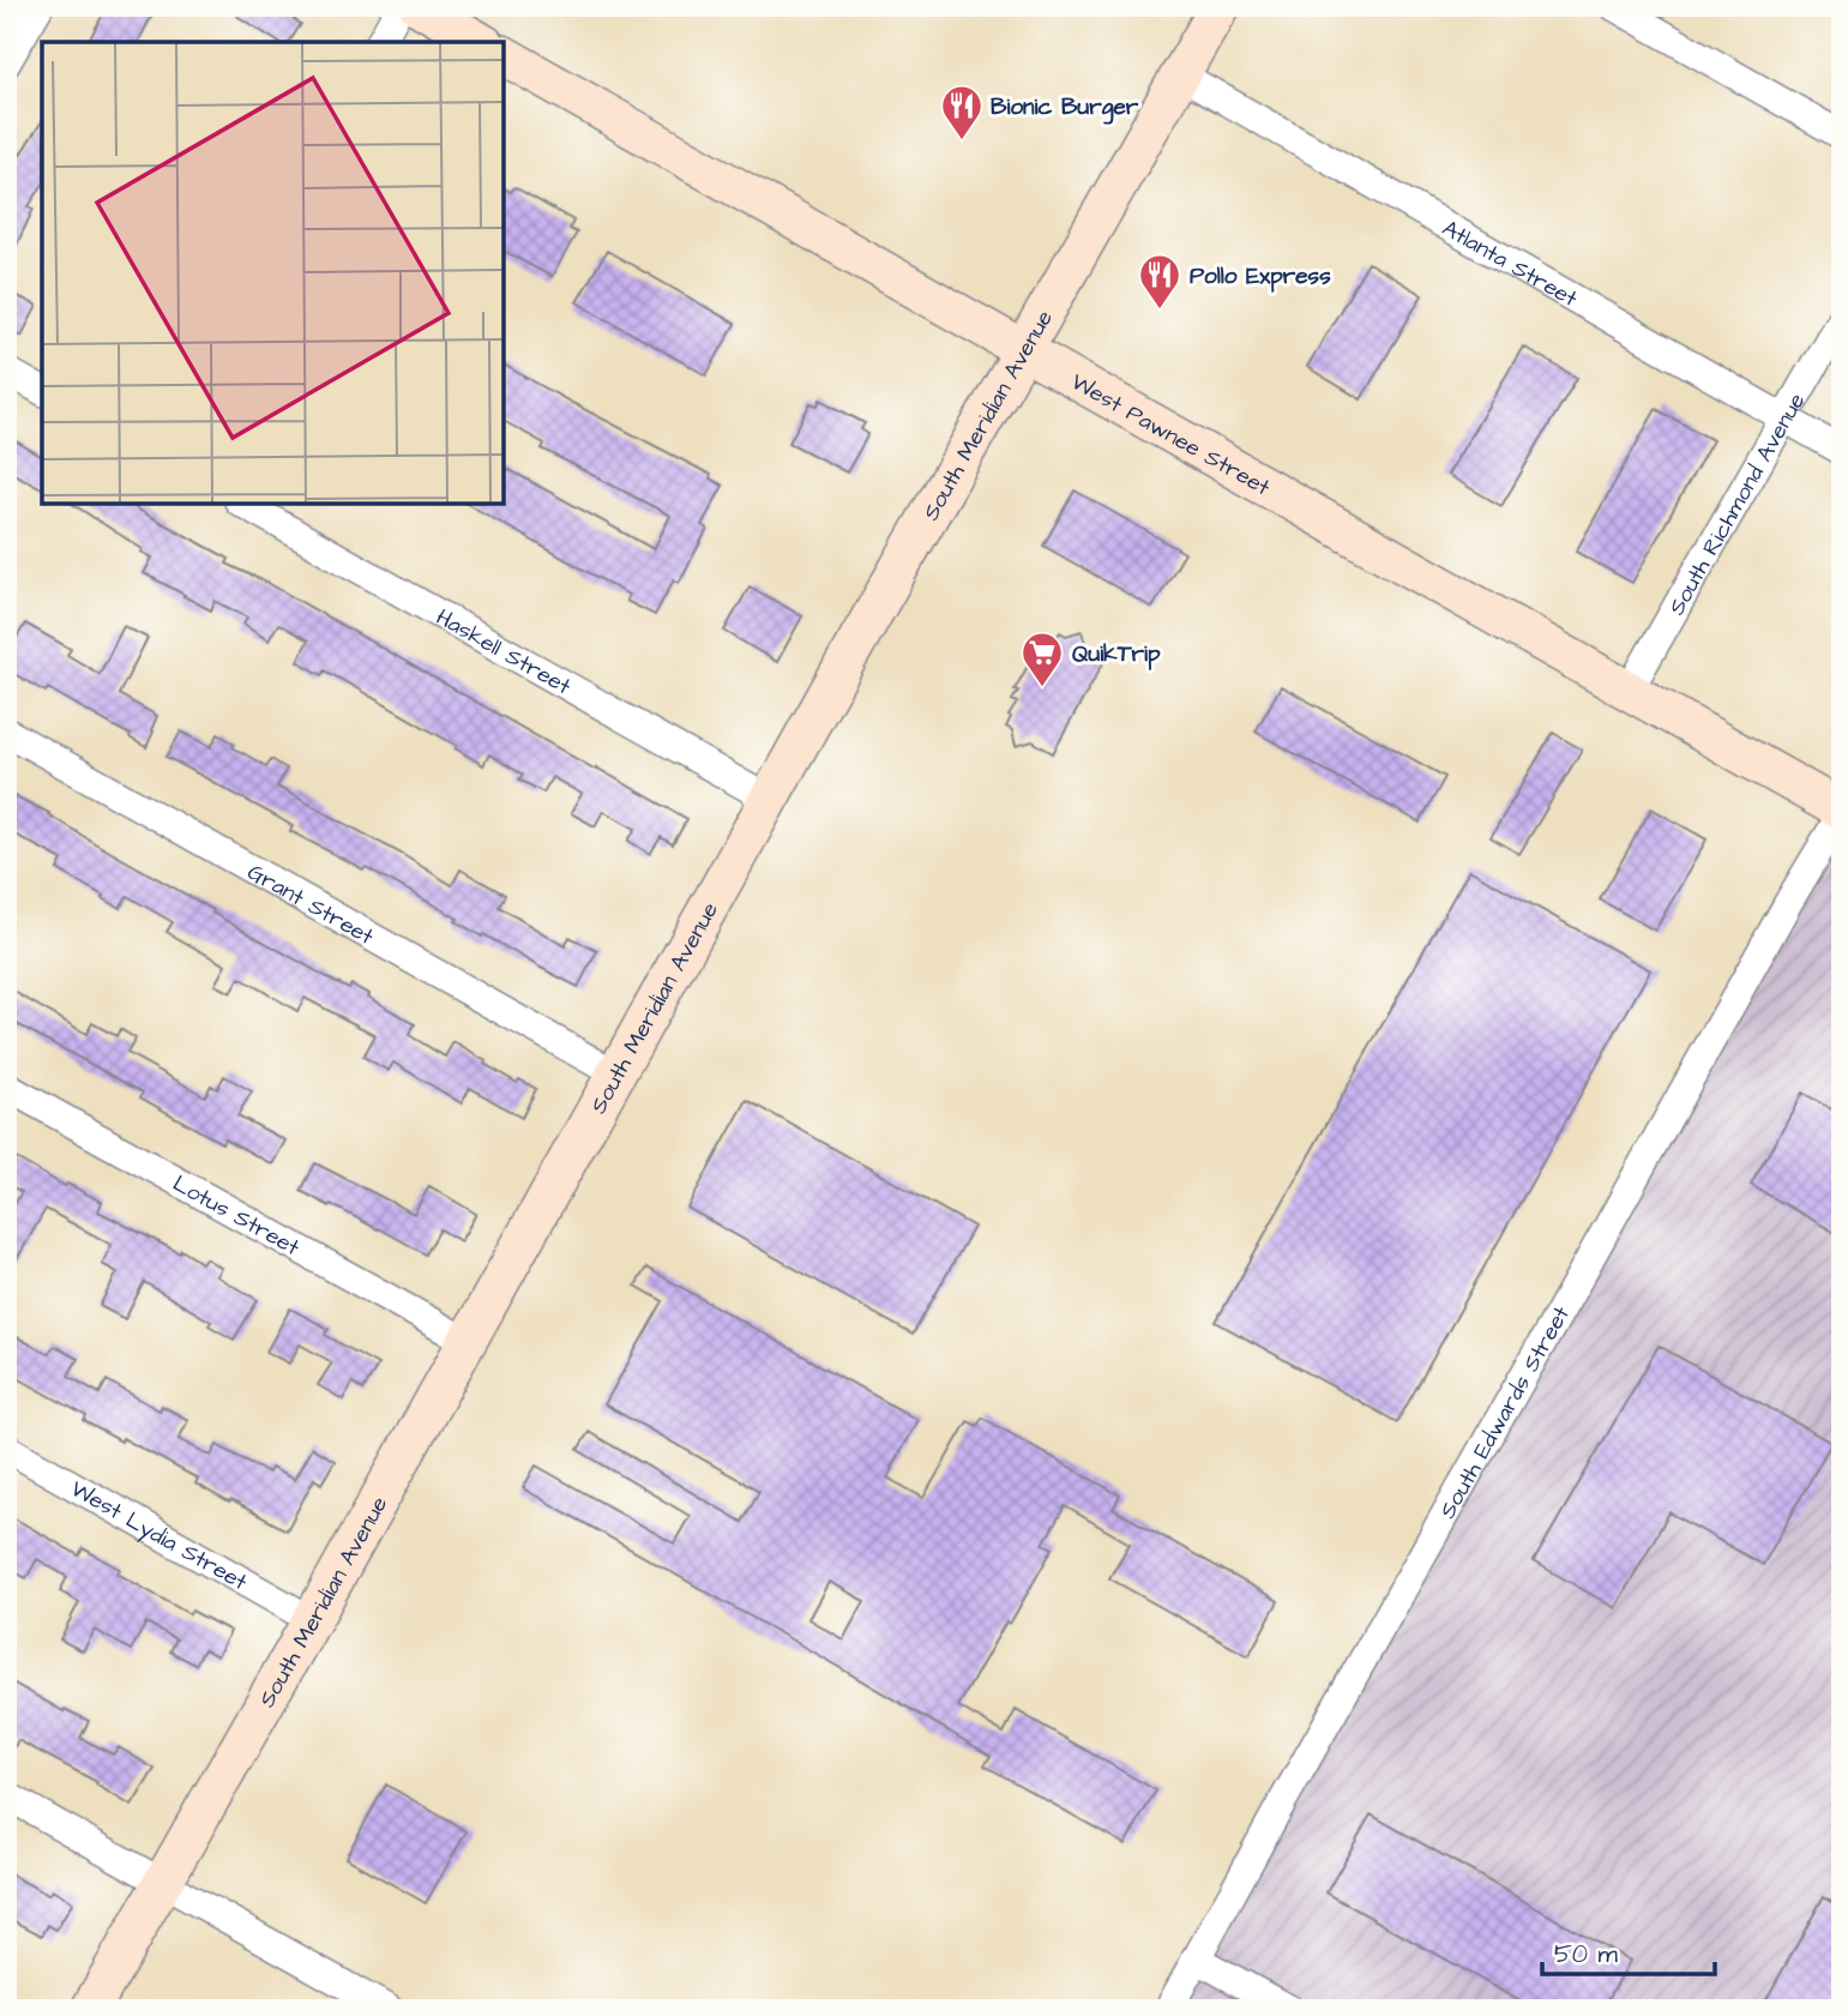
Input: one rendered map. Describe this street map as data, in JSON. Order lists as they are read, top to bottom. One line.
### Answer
{"streets":{"main road":["South Meridian Avenue","West Pawnee Street"],"street":["Atlanta Street","South Richmond Avenue","Haskell Street","Grant Street","Lotus Street","South Edwards Street","West Lydia Street"]},"crossings":[["Atlanta Street","South Meridian Avenue"],["Atlanta Street","South Richmond Avenue"],["South Meridian Avenue","West Pawnee Street"],["South Meridian Avenue","Haskell Street"],["South Meridian Avenue","Grant Street"],["South Meridian Avenue","Lotus Street"],["South Meridian Avenue","West Lydia Street"],["West Pawnee Street","South Richmond Avenue"],["West Pawnee Street","South Edwards Street"]],"places":{"restaurant":["Bionic Burger","Pollo Express"],"supermarket":["QuikTrip"]},"scale_bar":"50 m"}
